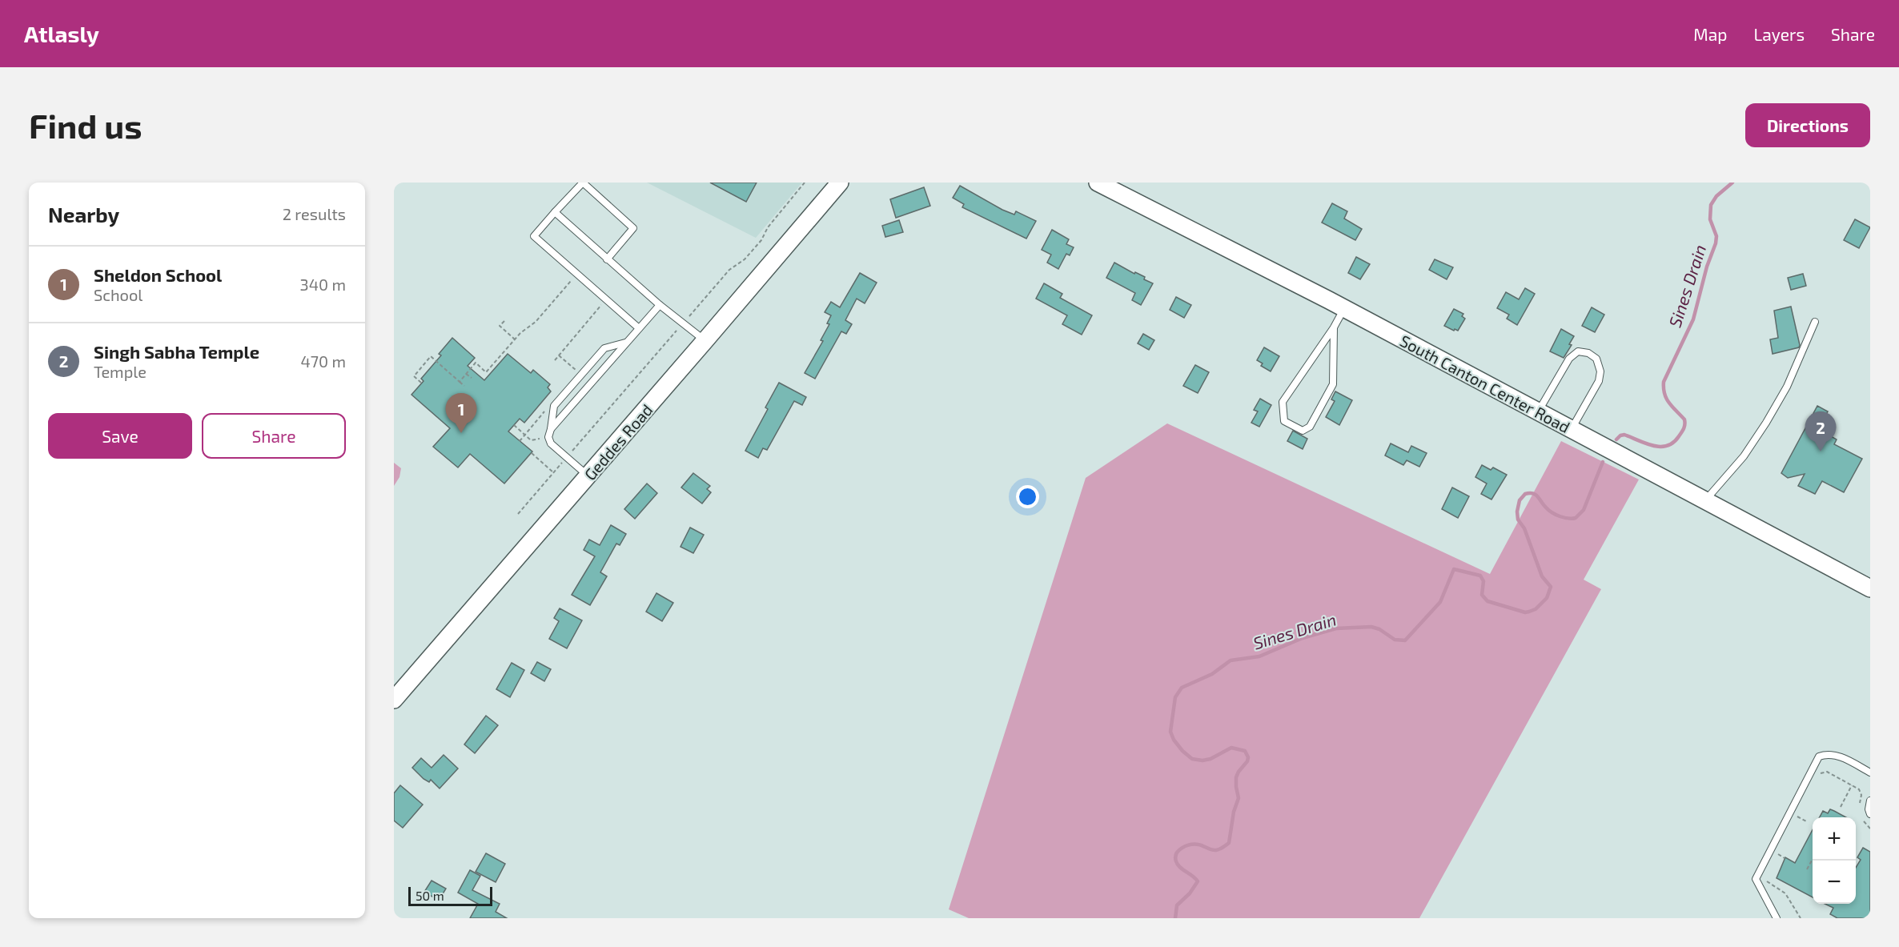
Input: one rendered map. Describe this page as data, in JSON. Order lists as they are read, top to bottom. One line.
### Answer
{"streets":{"main road":["South Canton Center Road","Geddes Road"]},"water":["Sines Drain"],"scale_bar":"50 m","page":{"header":"Atlasly","nav":["Map","Layers","Share"],"buttons":["Directions",["Save","Share"]],"title":"Find us","heading":["Nearby","2 results"],"list":[{"mark":"1","name":"Sheldon School","note":"School","value":"340 m"},{"mark":"2","name":"Singh Sabha Temple","note":"Temple","value":"470 m"}],"pins":["1","2"],"map_buttons":["+","−"],"scale":"50 m"}}
